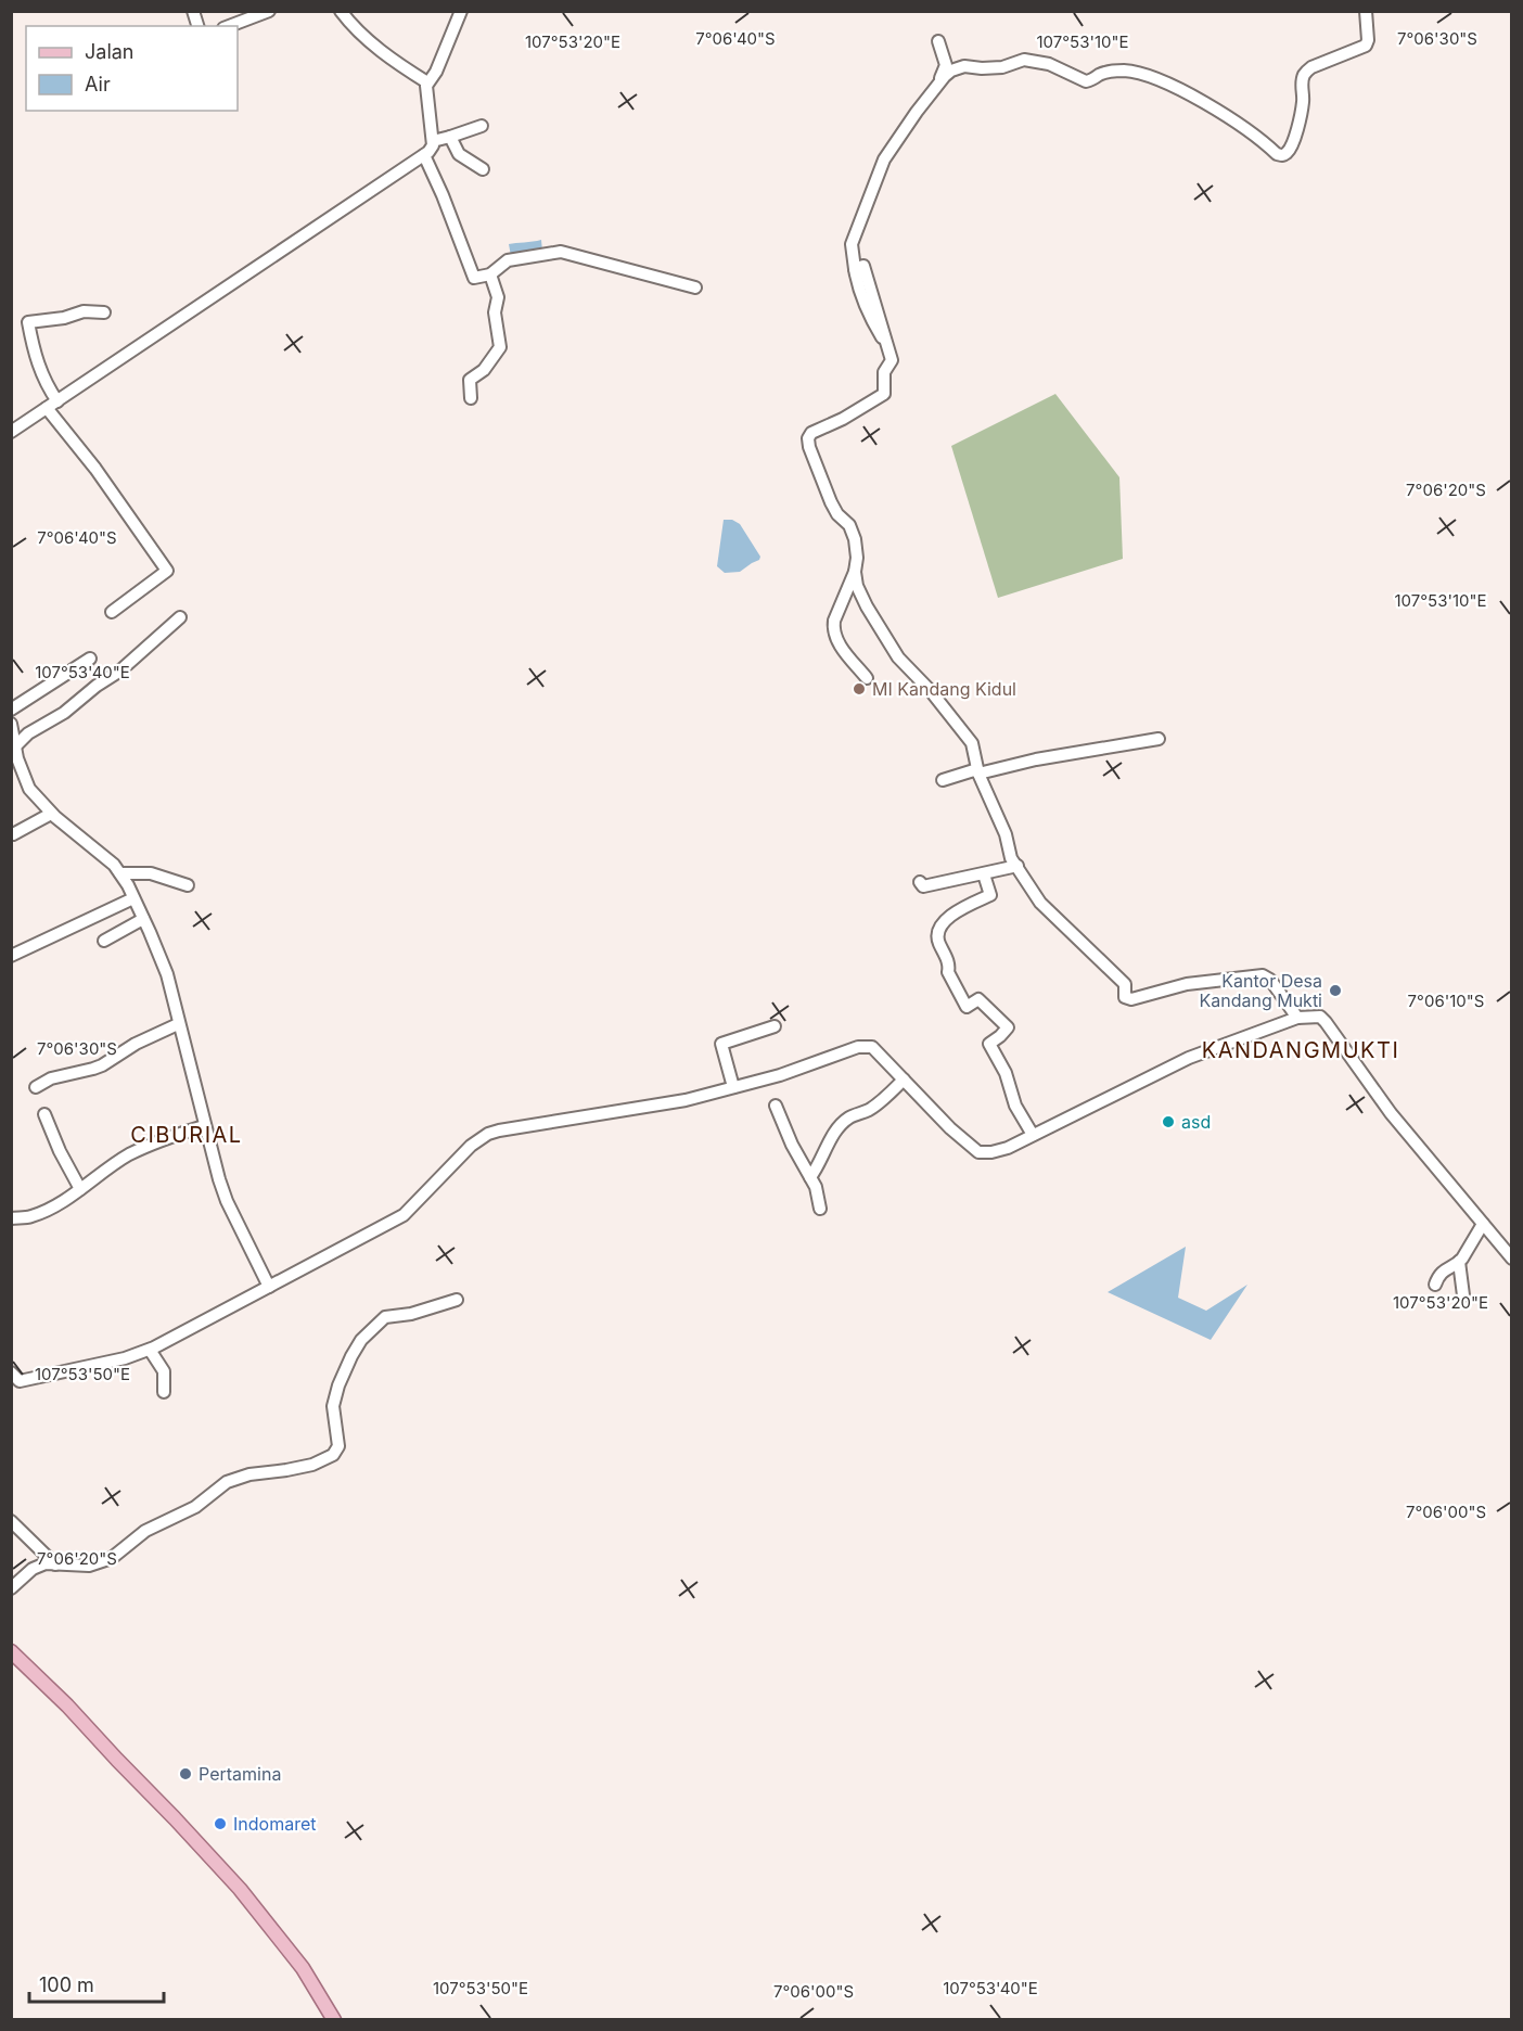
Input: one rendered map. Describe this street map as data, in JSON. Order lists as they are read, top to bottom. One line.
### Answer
{"districts":["KANDANGMUKTI","CIBURIAL"],"places":["MI Kandang Kidul","Kantor Desa Kandang Mukti","asd","Pertamina","Indomaret"],"legend":["Jalan","Air"],"scale_bar":"100 m","coordinates":["7°06'40\"S","7°06'30\"S","107°53'20\"E","107°53'10\"E","7°06'20\"S","107°53'40\"E","7°06'10\"S","107°53'50\"E","7°06'00\"S"]}
